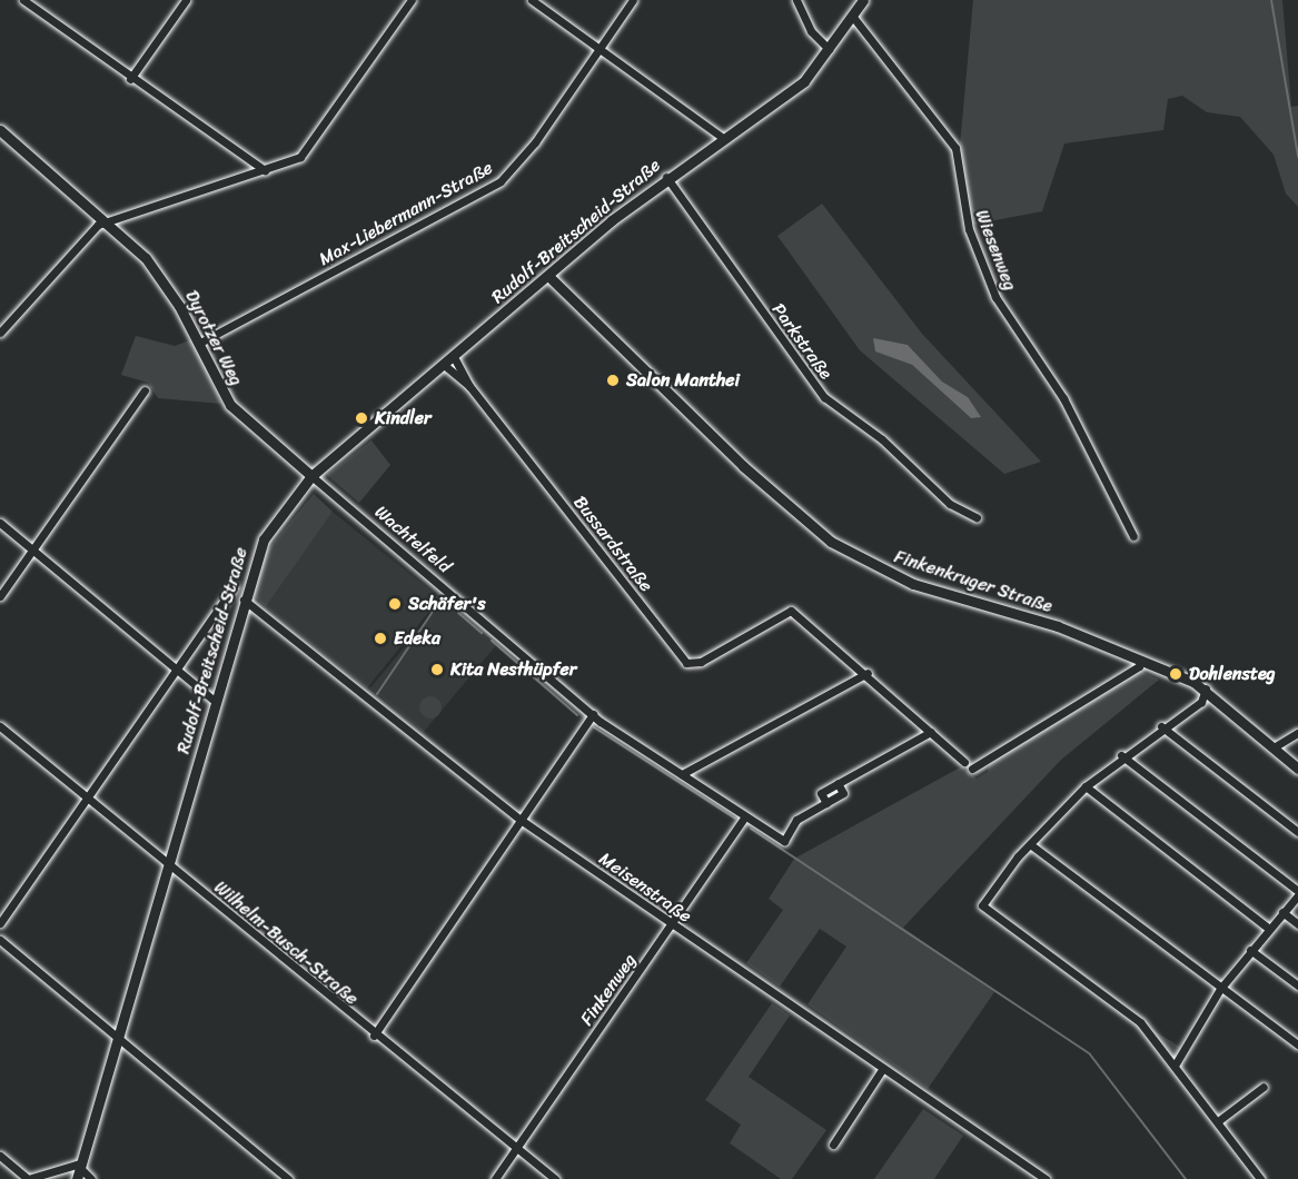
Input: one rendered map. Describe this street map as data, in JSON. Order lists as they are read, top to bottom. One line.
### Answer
{"streets":{"street":["Max-Liebermann-Straße","Rudolf-Breitscheid-Straße","Wiesenweg","Dyrotzer Weg","Parkstraße","Wachtelfeld","Bussardstraße","Finkenkruger Straße","Meisenstraße","Wilhelm-Busch-Straße","Finkenweg"]},"crossings":[["Max-Liebermann-Straße","Dyrotzer Weg"],["Rudolf-Breitscheid-Straße","Wiesenweg"],["Rudolf-Breitscheid-Straße","Dyrotzer Weg"],["Rudolf-Breitscheid-Straße","Parkstraße"],["Rudolf-Breitscheid-Straße","Wachtelfeld"],["Rudolf-Breitscheid-Straße","Bussardstraße"],["Rudolf-Breitscheid-Straße","Finkenkruger Straße"],["Rudolf-Breitscheid-Straße","Meisenstraße"],["Rudolf-Breitscheid-Straße","Wilhelm-Busch-Straße"],["Dyrotzer Weg","Wachtelfeld"],["Wachtelfeld","Bussardstraße"],["Wachtelfeld","Finkenweg"],["Meisenstraße","Finkenweg"],["Wilhelm-Busch-Straße","Finkenweg"]],"places":["Salon Manthei","Kindler","Schäfer's","Edeka","Kita Nesthüpfer","Dohlensteg"]}
